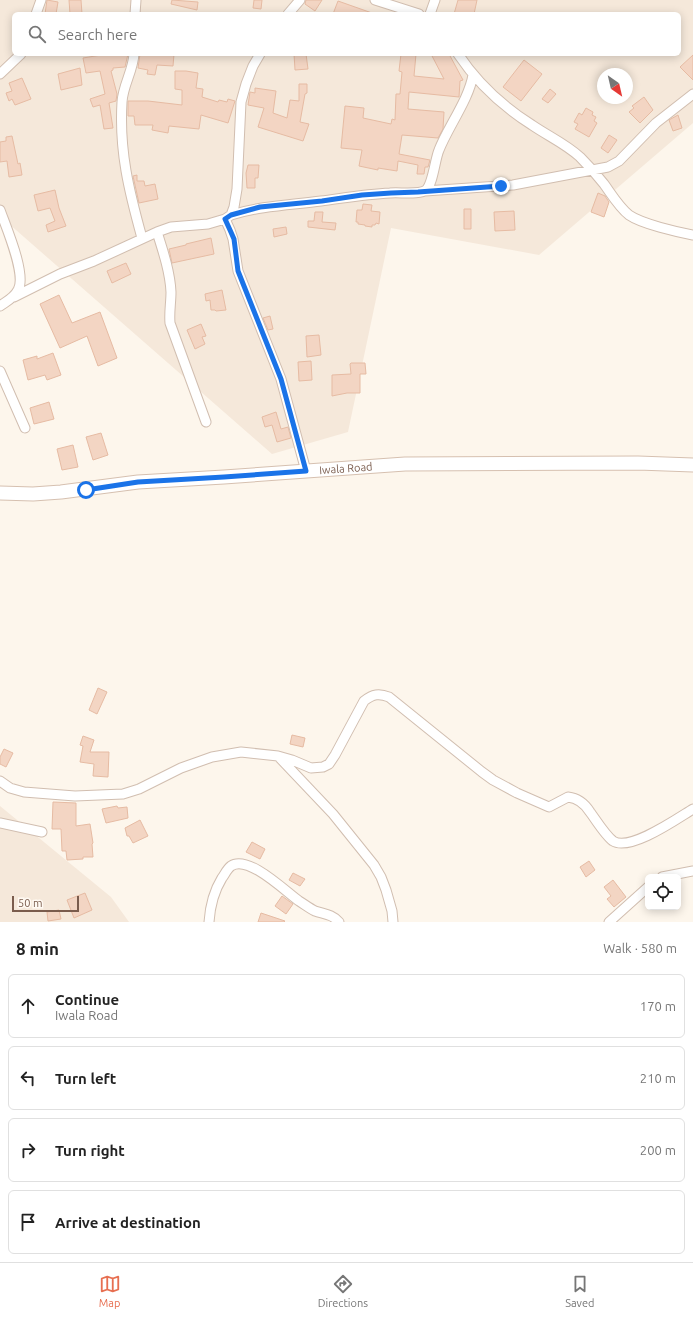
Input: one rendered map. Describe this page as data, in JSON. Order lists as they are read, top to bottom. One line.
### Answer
{"streets":{"street":["Iwala Road"]},"scale_bar":"50 m","north":"bottom right","page":{"search":"Search here","scale":"50 m","heading":["8 min","Walk · 580 m"],"list":[["Continue","Iwala Road","170 m"],["Turn left","210 m"],["Turn right","200 m"],"Arrive at destination"],"nav":["Map","Directions","Saved"]}}
